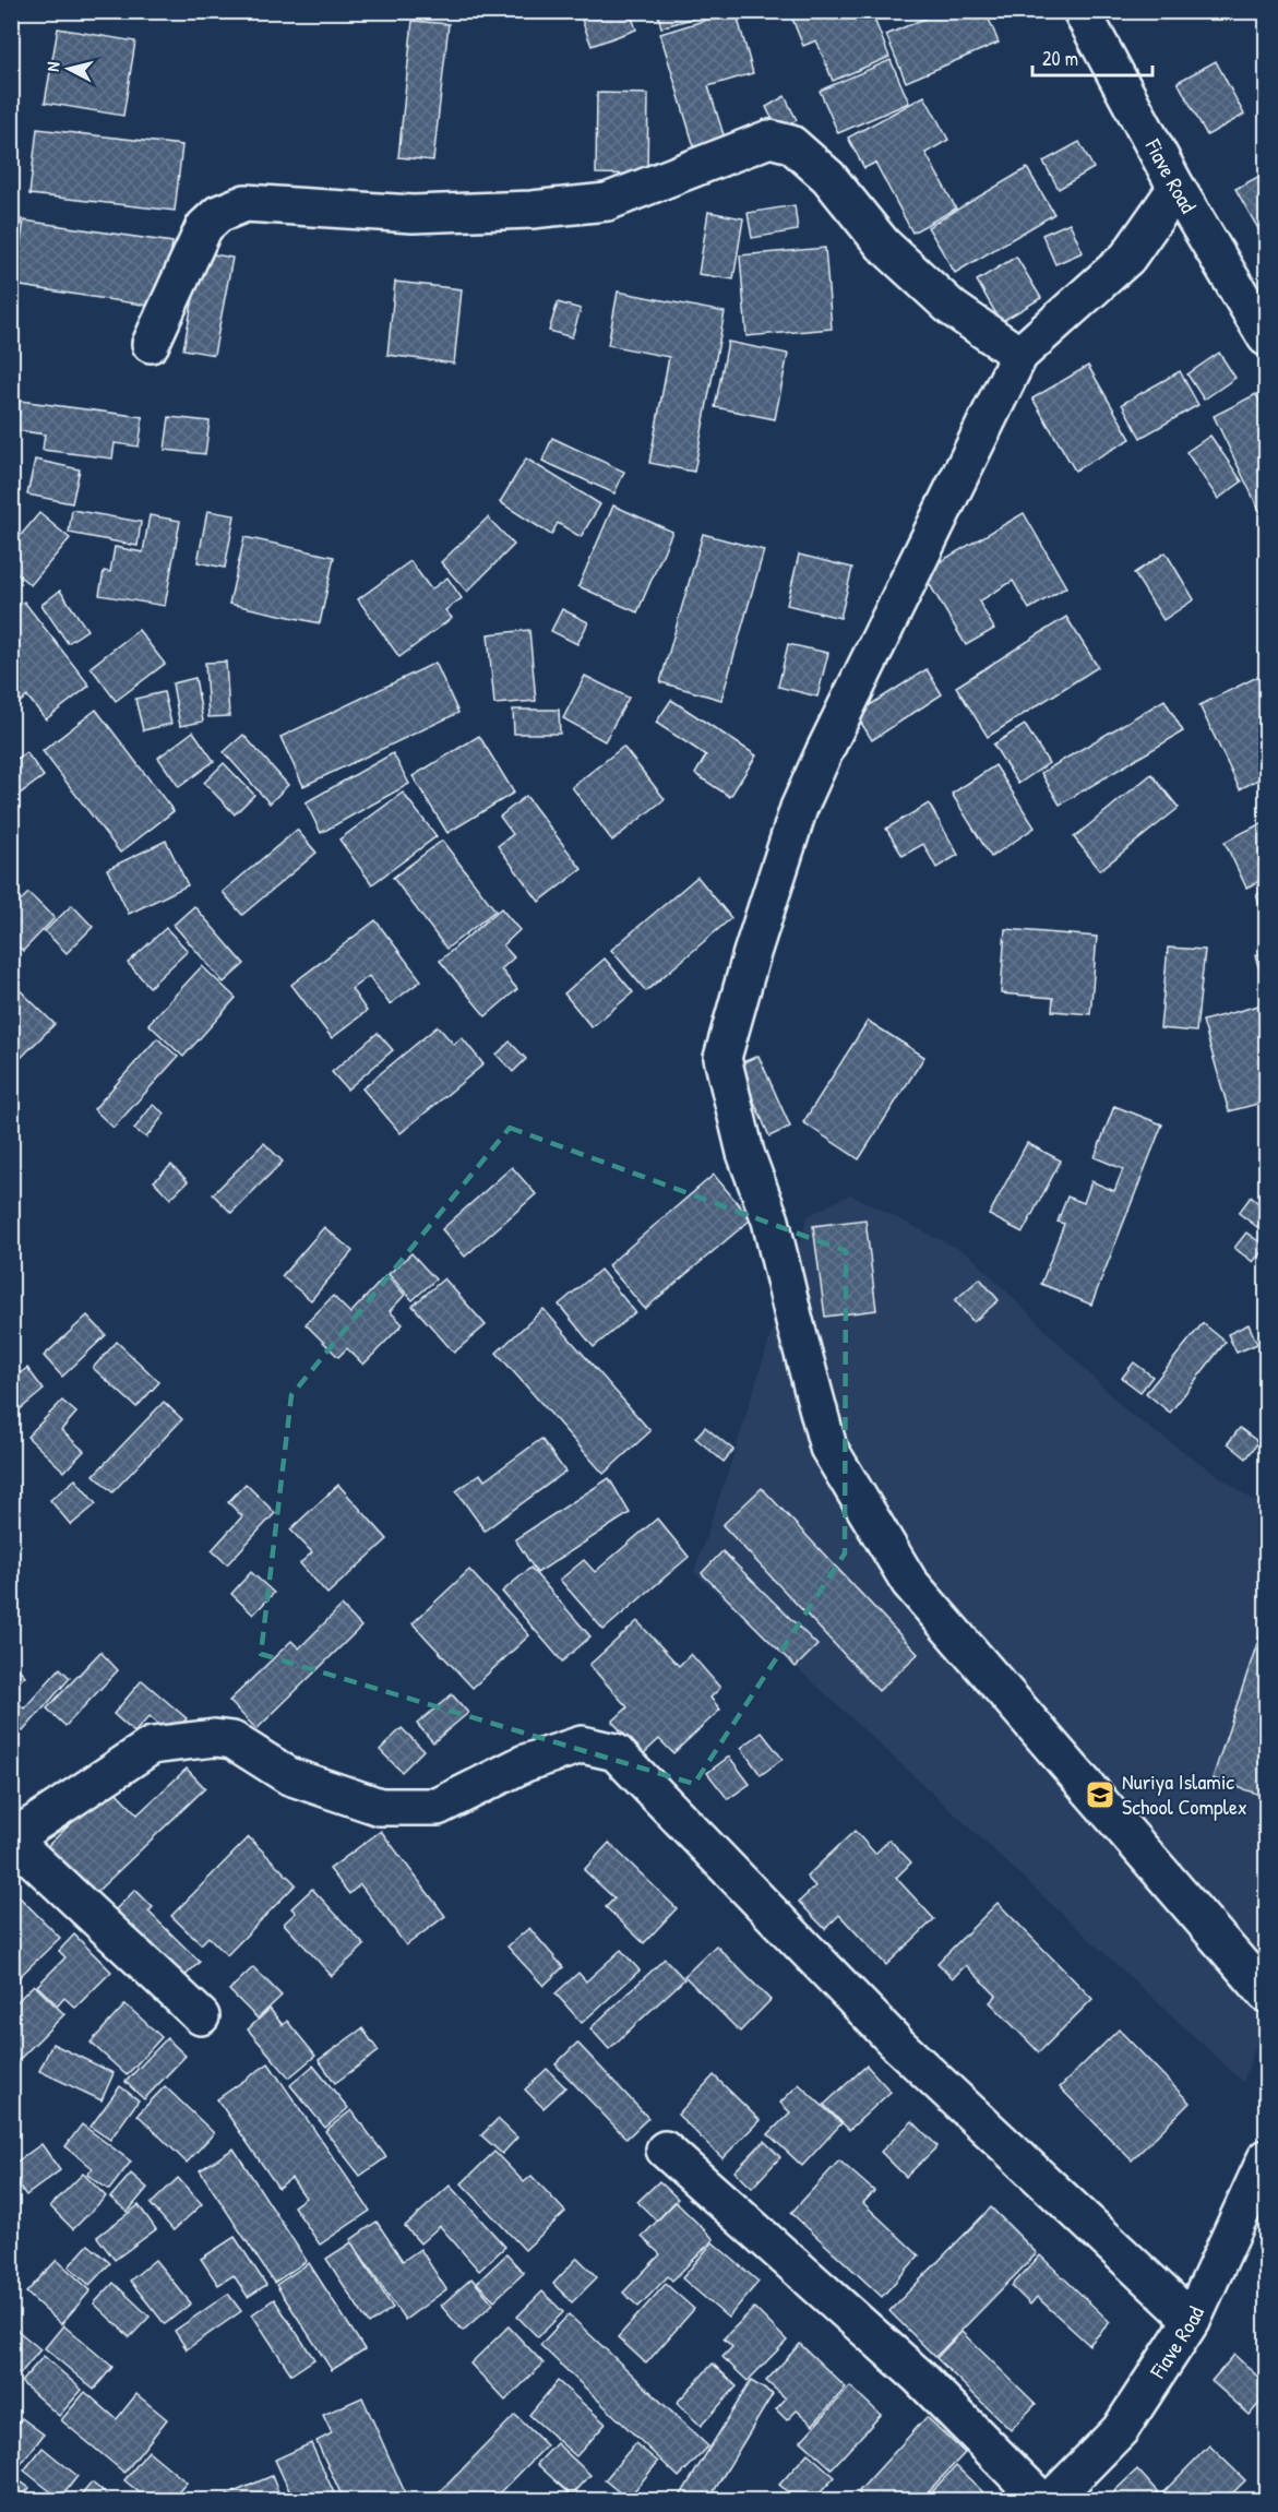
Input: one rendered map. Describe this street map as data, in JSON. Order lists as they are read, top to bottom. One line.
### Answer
{"streets":{"street":["Fiave Road"]},"places":{"school or university":["Nuriya Islamic School Complex"]},"scale_bar":"20 m","north":"left"}
